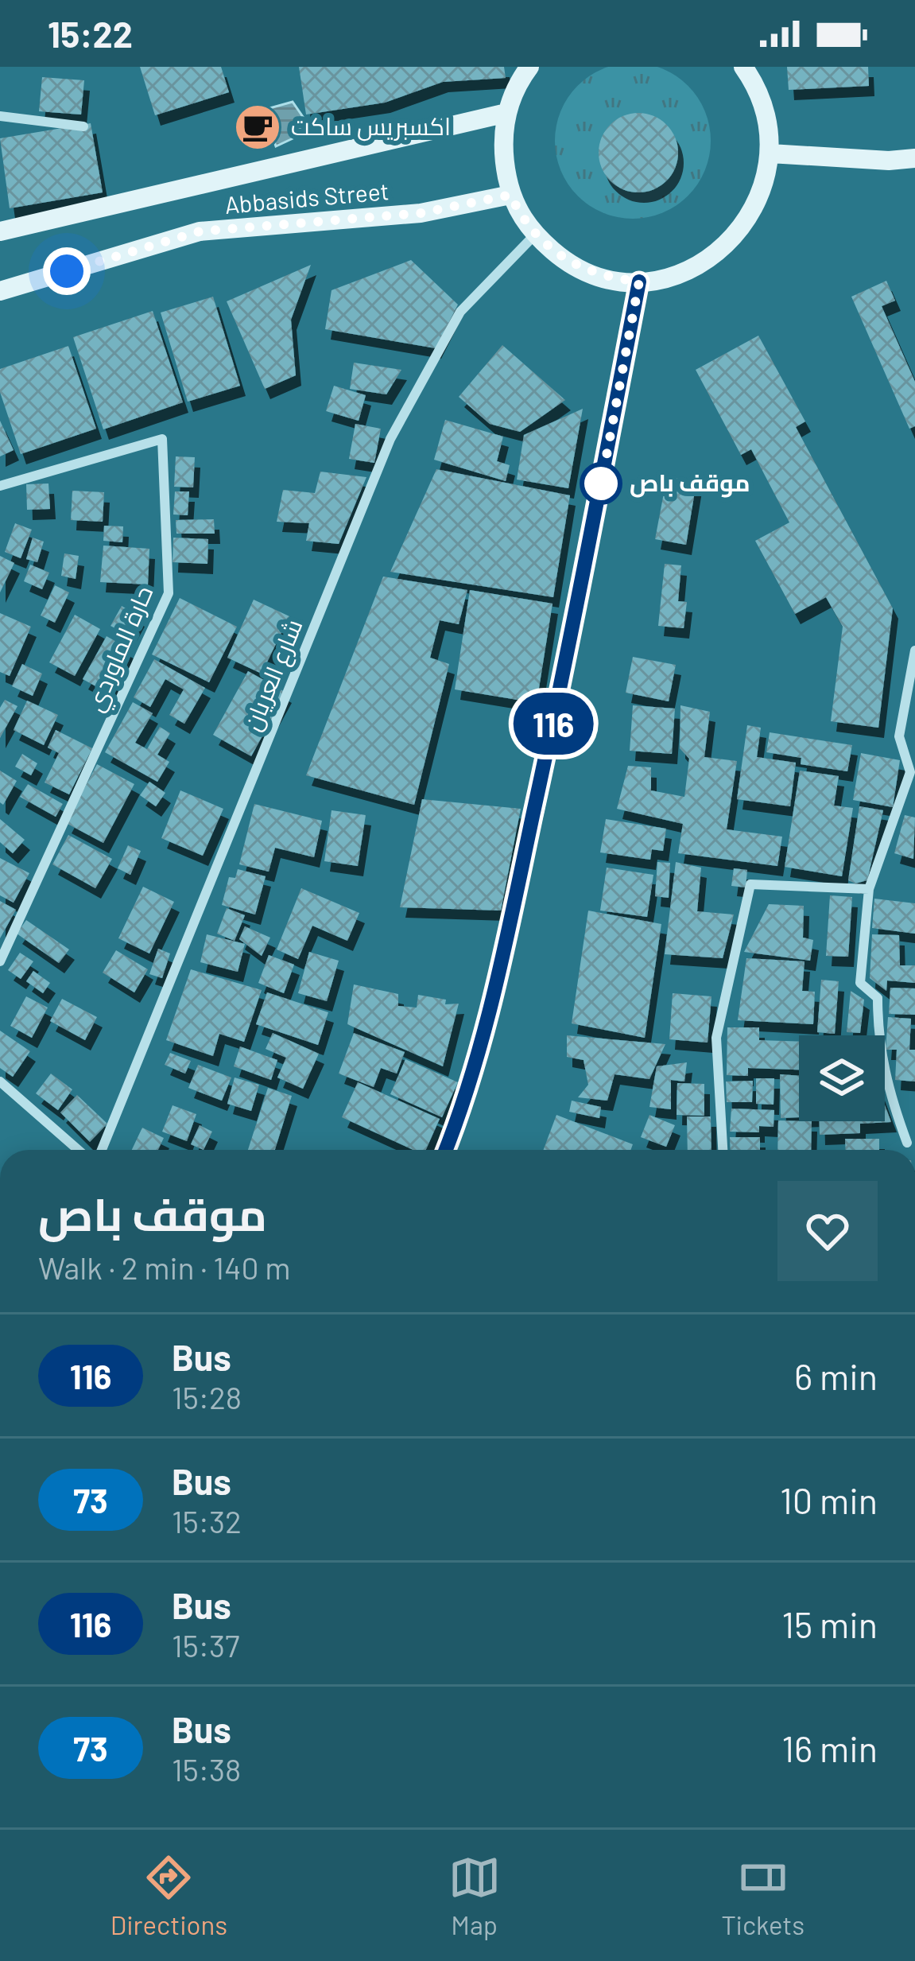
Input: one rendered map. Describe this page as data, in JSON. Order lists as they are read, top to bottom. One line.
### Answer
{"streets":{"main road":["Abbasids Street"],"street":["حارة الماوردي","شارع العريان"]},"places":{"cafe":["اكسبريس ساكت"],"other":["موقف باص"]},"lines":["bus line 116"],"page":{"status":"15:22","on_map":"116","heading":["موقف باص","Walk · 2 min · 140 m"],"list":[{"mark":"116","name":"Bus","note":"15:28","value":"6 min"},{"mark":"73","name":"Bus","note":"15:32","value":"10 min"},{"mark":"116","name":"Bus","note":"15:37","value":"15 min"},{"mark":"73","name":"Bus","note":"15:38","value":"16 min"}],"tabs":["Directions","Map","Tickets"]}}
